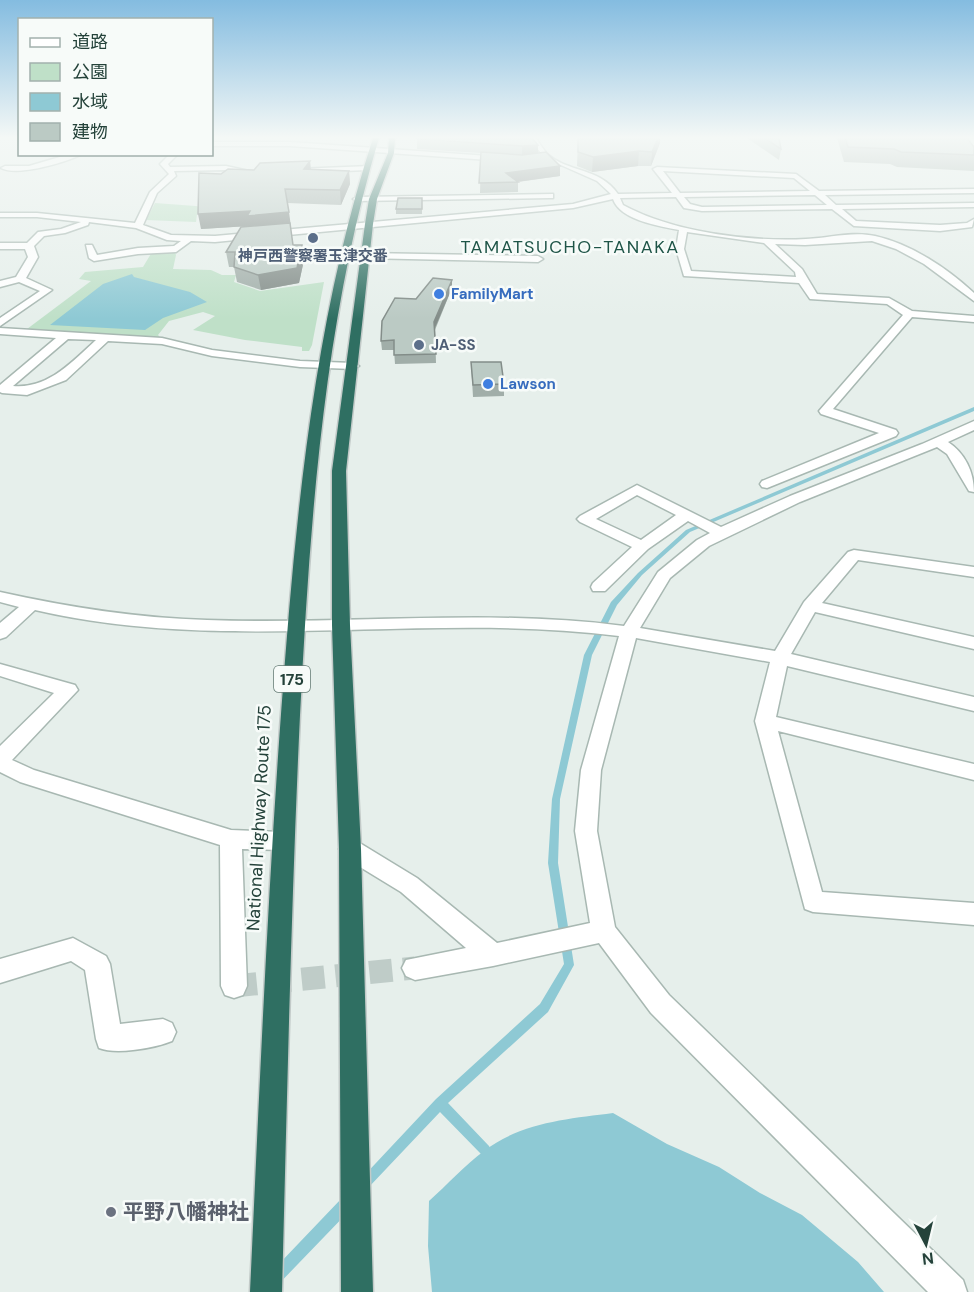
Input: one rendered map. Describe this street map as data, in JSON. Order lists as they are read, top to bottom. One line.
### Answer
{"streets":{"highway":["175","National Highway Route 175"]},"districts":["TAMATSUCHO-TANAKA"],"places":["神戸西警察署玉津交番","FamilyMart","JA-SS","Lawson","平野八幡神社"],"legend":["道路","公園","水域","建物"],"north":"bottom"}
